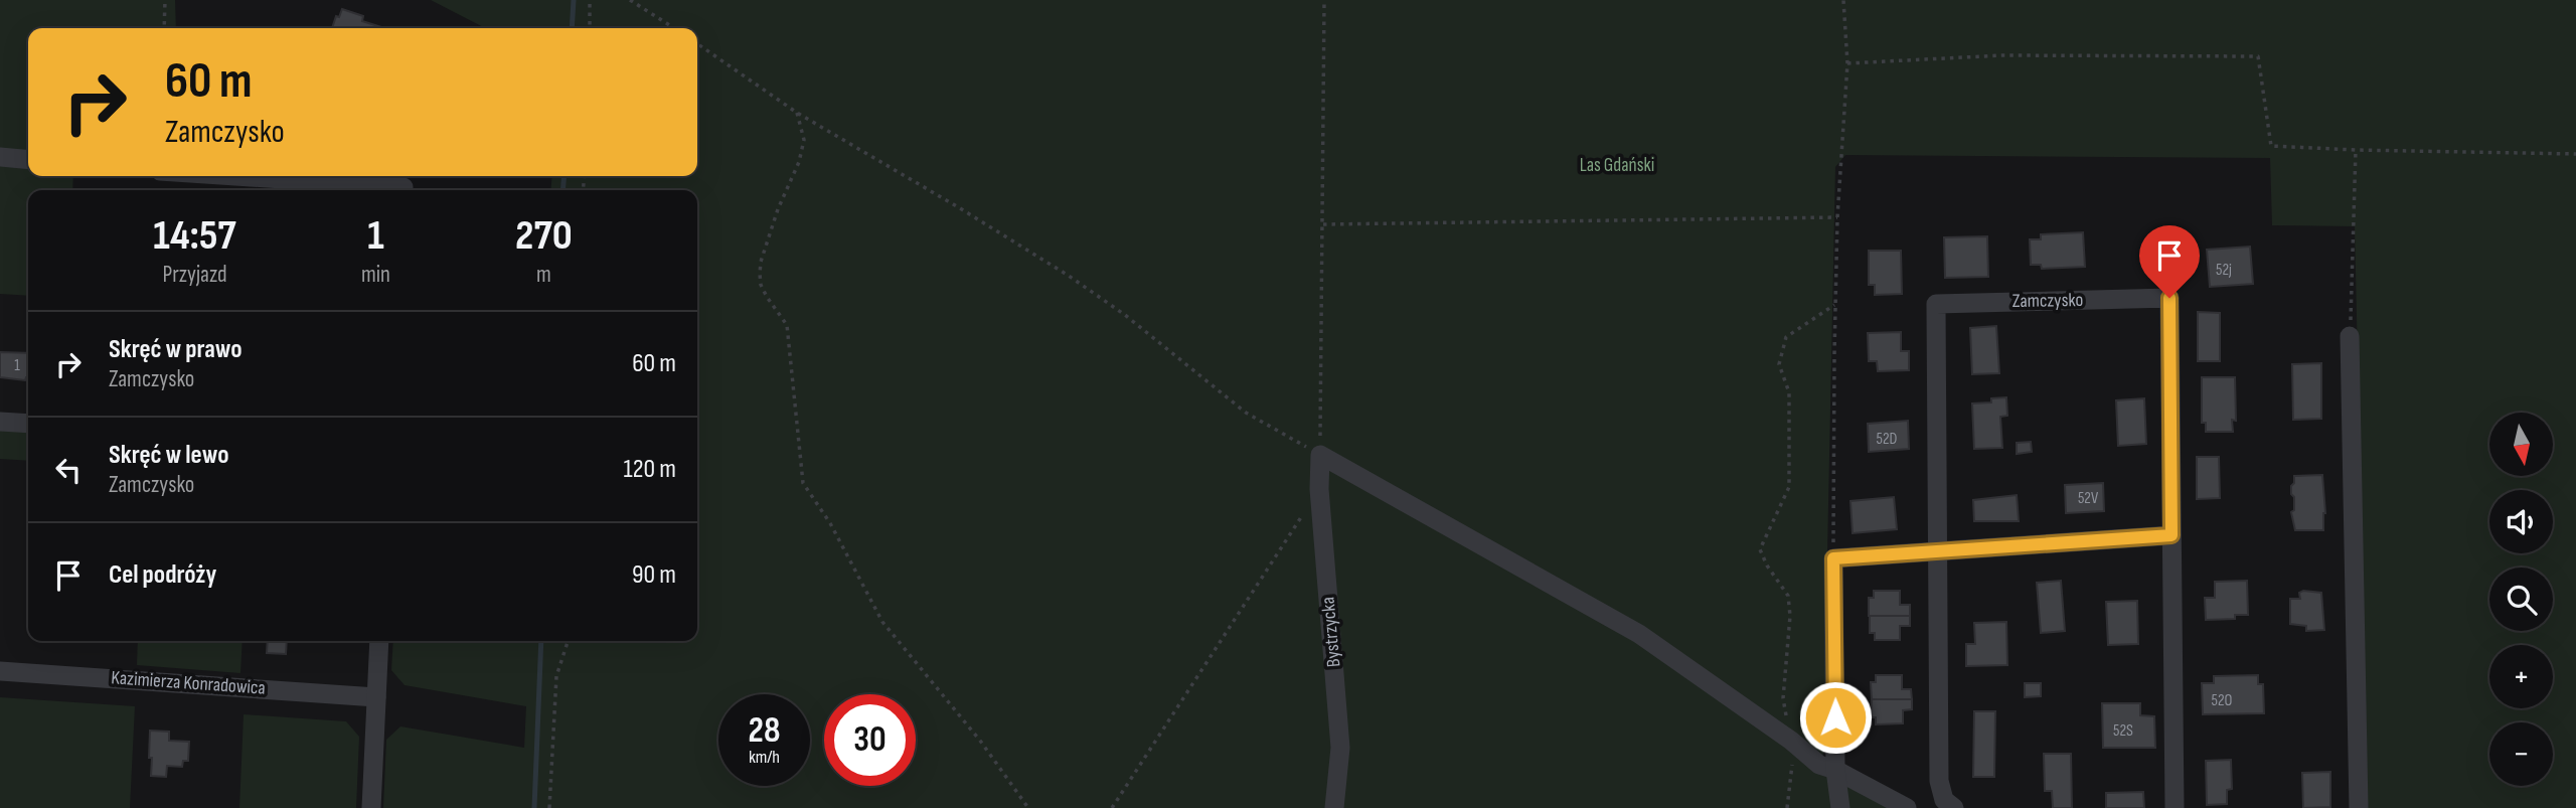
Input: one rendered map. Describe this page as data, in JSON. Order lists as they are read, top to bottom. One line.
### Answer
{"streets":{"street":["Zamczysko","Bystrzycka","Kazimierza Konradowica"]},"parks":["Las Gdański"],"house_numbers":["52j","1","52D","52V","52O","52S"],"north":"bottom","page":{"turn":["60 m","Zamczysko"],"eta":["14:57","Przyjazd","1","min","270","m"],"list":[{"name":"Skręć w prawo","note":"Zamczysko","value":"60 m"},{"name":"Skręć w lewo","note":"Zamczysko","value":"120 m"},{"name":"Cel podróży","value":"90 m"}],"map_buttons":["+","−"],"speed":"28 km/h","limit":"30"}}
